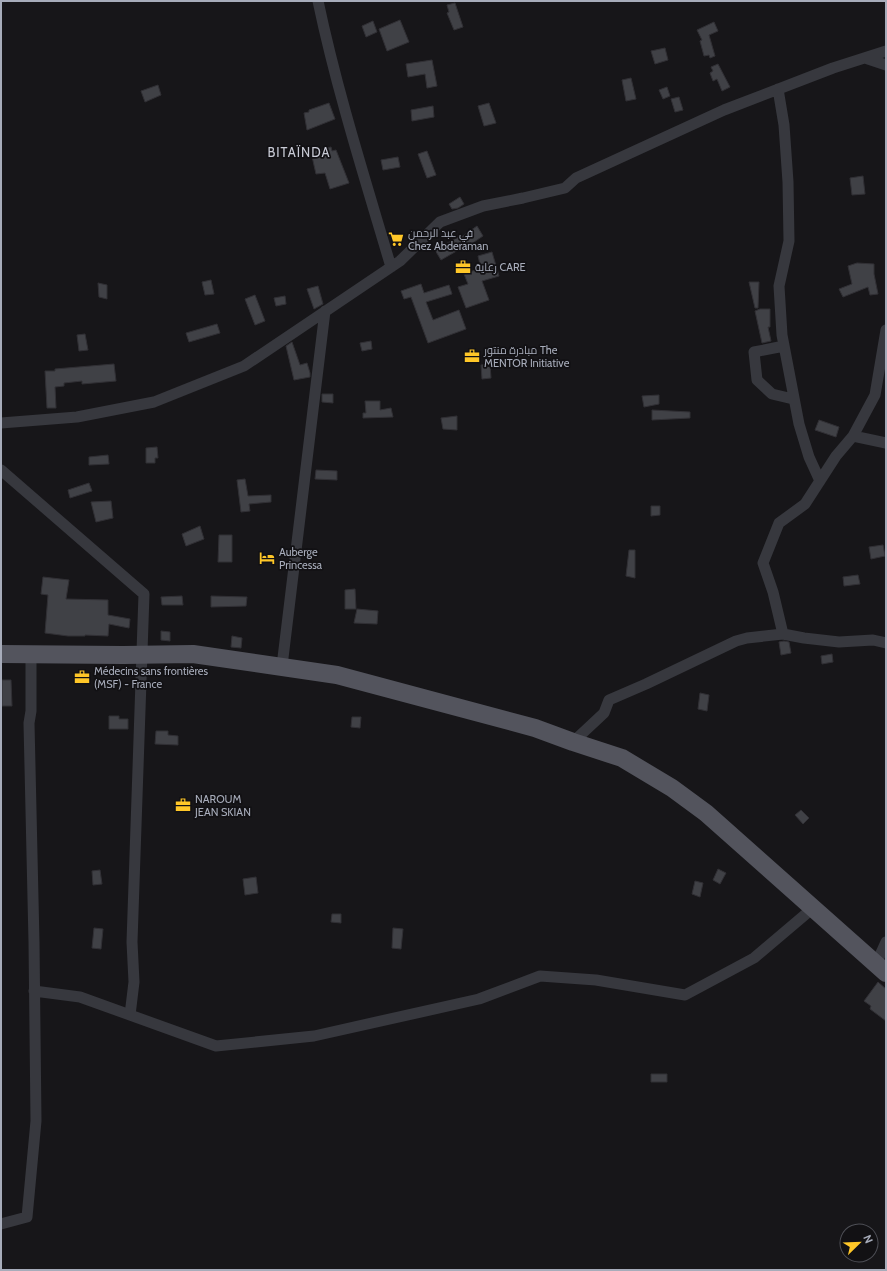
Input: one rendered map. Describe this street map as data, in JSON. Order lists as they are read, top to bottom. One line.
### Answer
{"districts":["BITAÏNDA"],"places":{"supermarket":["في عبد الرحمن Chez Abderaman"],"office":["رعاية CARE","مبادرة منتور The MENTOR Initiative","Médecins sans frontières (MSF) - France","NAROUM JEAN SKIAN"],"hotel":["Auberge Princessa"]},"north":"top right"}
